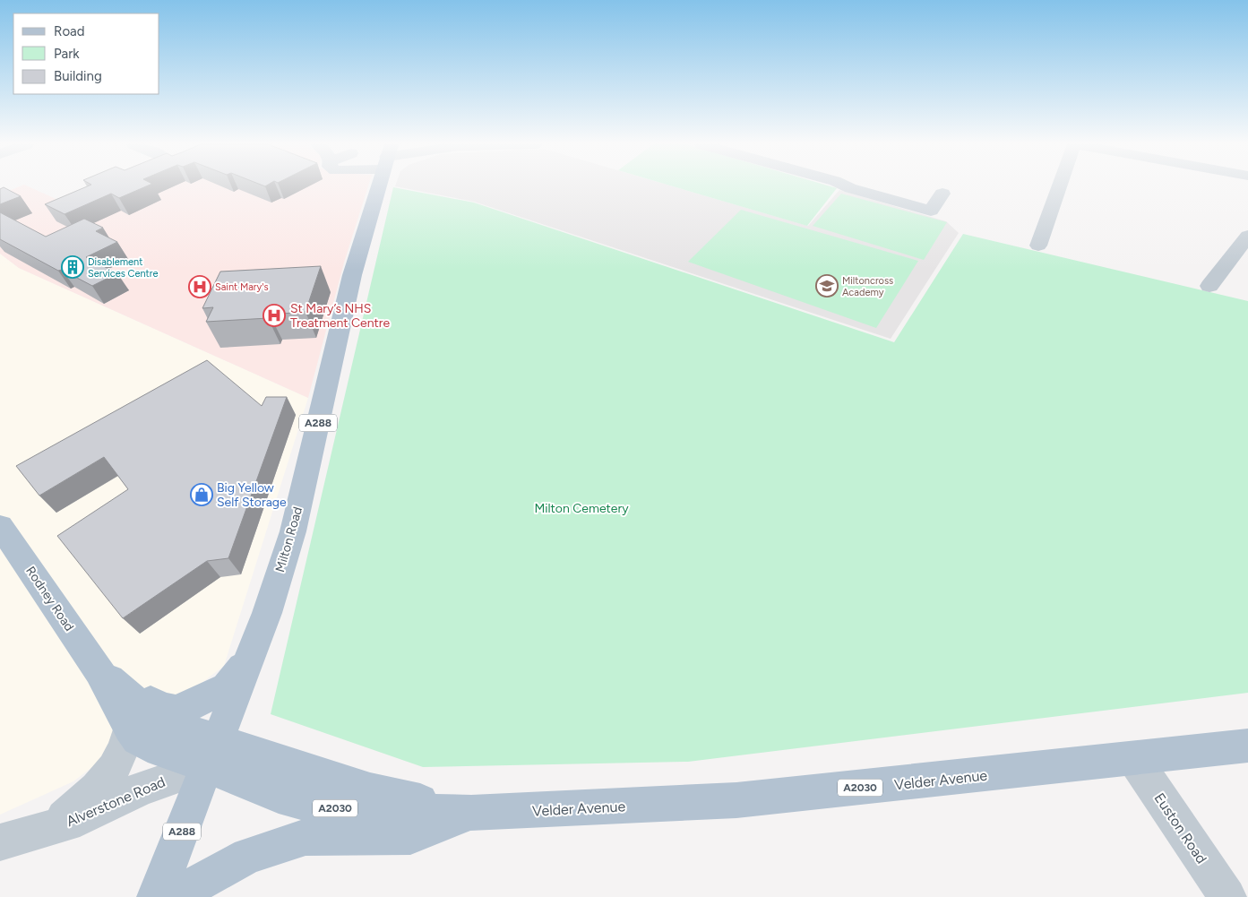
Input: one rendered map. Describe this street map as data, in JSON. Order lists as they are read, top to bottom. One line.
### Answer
{"streets":{"main road":["A288","Milton Road","Rodney Road","Velder Avenue","A2030"],"street":["Alverstone Road","Euston Road"]},"crossings":[["Milton Road","Rodney Road"],["Milton Road","Velder Avenue"],["Milton Road","Alverstone Road"],["Rodney Road","Velder Avenue"],["Rodney Road","Alverstone Road"],["Velder Avenue","Alverstone Road"],["Velder Avenue","Euston Road"]],"parks":["Milton Cemetery"],"places":{"building":["Disablement Services Centre"],"school or university":["Miltoncross Academy"],"hospital":["Saint Mary's","St Mary’s NHS Treatment Centre"],"shop":["Big Yellow Self Storage"]},"legend":["Road","Park","Building"]}
